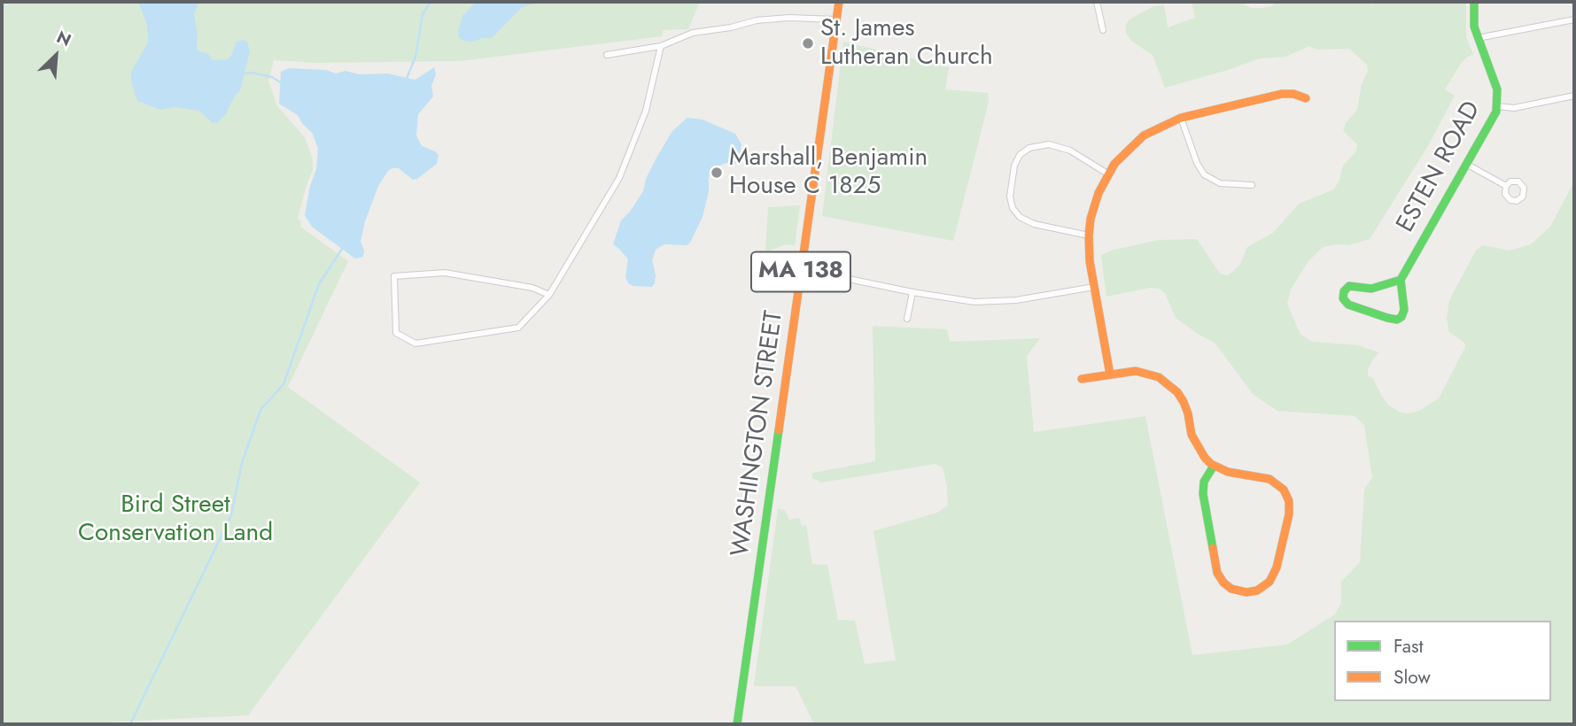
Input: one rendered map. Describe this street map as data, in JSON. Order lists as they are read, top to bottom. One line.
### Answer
{"streets":{"street":["ESTEN ROAD","MA 138","WASHINGTON STREET"]},"parks":["Bird Street Conservation Land"],"places":["St. James Lutheran Church","Marshall, Benjamin House C 1825"],"legend":["Fast","Slow"],"north":"top right"}
